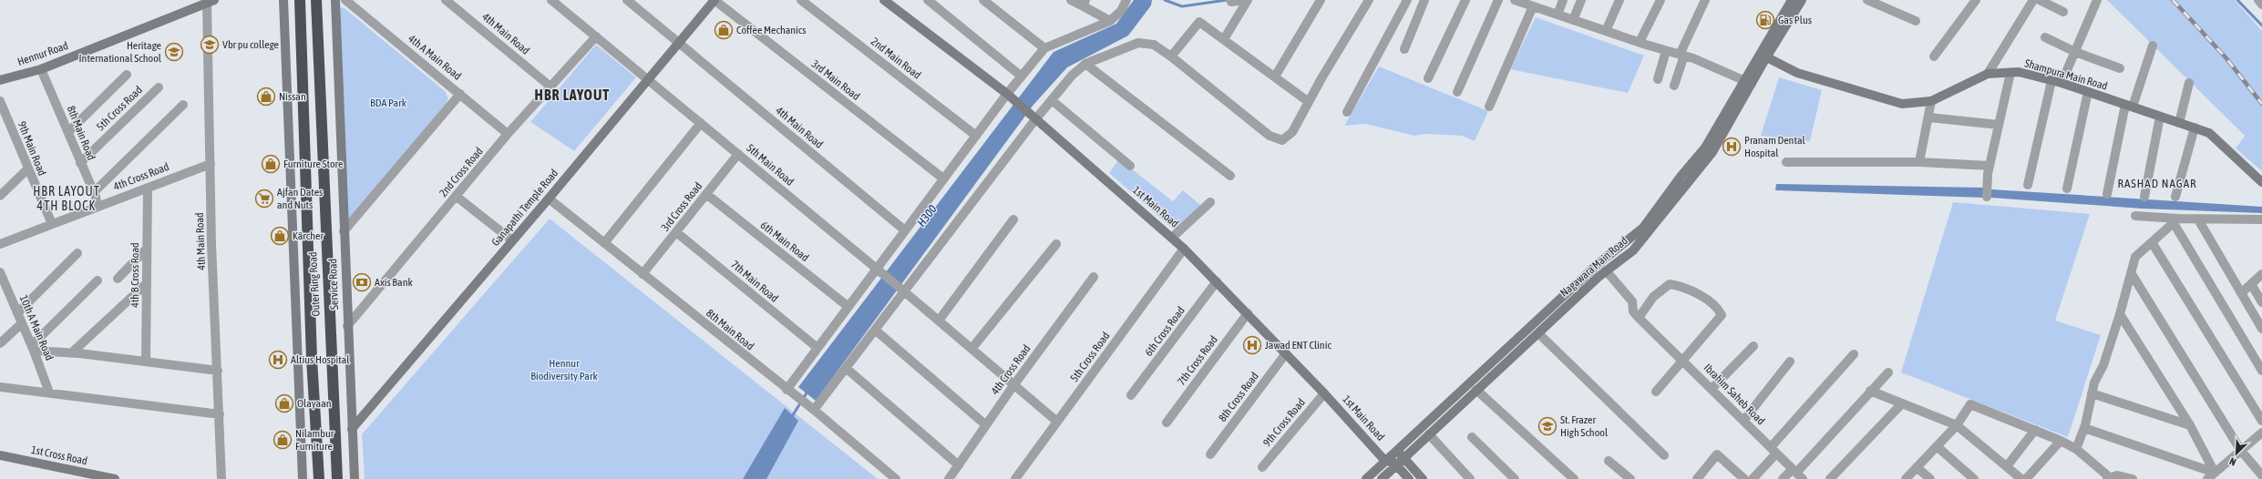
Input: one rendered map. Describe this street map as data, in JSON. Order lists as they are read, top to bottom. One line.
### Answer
{"streets":{"highway":["Outer Ring Road"],"street":["4th Main Road","Hennur Road","4th A Main Road","2nd Main Road","Shampura Main Road","3rd Main Road","5th Cross Road","8th Main Road","9th Main Road","5th Main Road","2nd Cross Road","4th Cross Road","3rd Cross Road","1st Main Road","Ganapathi Temple Road","6th Main Road","Nagawara Main Road","4th B Cross Road","7th Main Road","Service Road","10th A Main Road","6th Cross Road","7th Cross Road","Ibrahim Saheb Road","8th Cross Road","9th Cross Road","1st Cross Road"]},"crossings":[["4th Main Road","Hennur Road"],["4th Main Road","2nd Cross Road"],["4th Main Road","4th Cross Road"],["4th Main Road","Ganapathi Temple Road"],["Hennur Road","8th Main Road"],["4th A Main Road","2nd Cross Road"],["Shampura Main Road","Nagawara Main Road"],["3rd Main Road","Ganapathi Temple Road"],["5th Cross Road","8th Main Road"],["5th Cross Road","5th Main Road"],["5th Cross Road","1st Main Road"],["8th Main Road","4th Cross Road"],["8th Main Road","3rd Cross Road"],["8th Main Road","Ganapathi Temple Road"],["9th Main Road","4th Cross Road"],["5th Main Road","4th Cross Road"],["5th Main Road","3rd Cross Road"],["5th Main Road","Ganapathi Temple Road"],["2nd Cross Road","Service Road"],["4th Cross Road","4th B Cross Road"],["3rd Cross Road","6th Main Road"],["3rd Cross Road","7th Main Road"],["1st Main Road","6th Cross Road"],["1st Main Road","7th Cross Road"],["1st Main Road","8th Cross Road"],["1st Main Road","9th Cross Road"],["Ganapathi Temple Road","Service Road"]],"districts":["HBR LAYOUT","RASHAD NAGAR","HBR LAYOUT 4TH BLOCK"],"water":["H300"],"parks":["BDA Park","Hennur Biodiversity Park"],"places":{"fuel station":["Gas Plus"],"shop":["Coffee Mechanics","Nissan","Furniture Store","Kärcher","Olayaan","Nilambur Furniture"],"school or university":["Vbr pu college","Heritage International School","St. Frazer High School"],"hospital":["Pranam Dental Hospital","Jawad ENT Clinic","Altius Hospital"],"supermarket":["Ajfan Dates and Nuts"],"bank":["Axis Bank"]},"north":"bottom left"}
